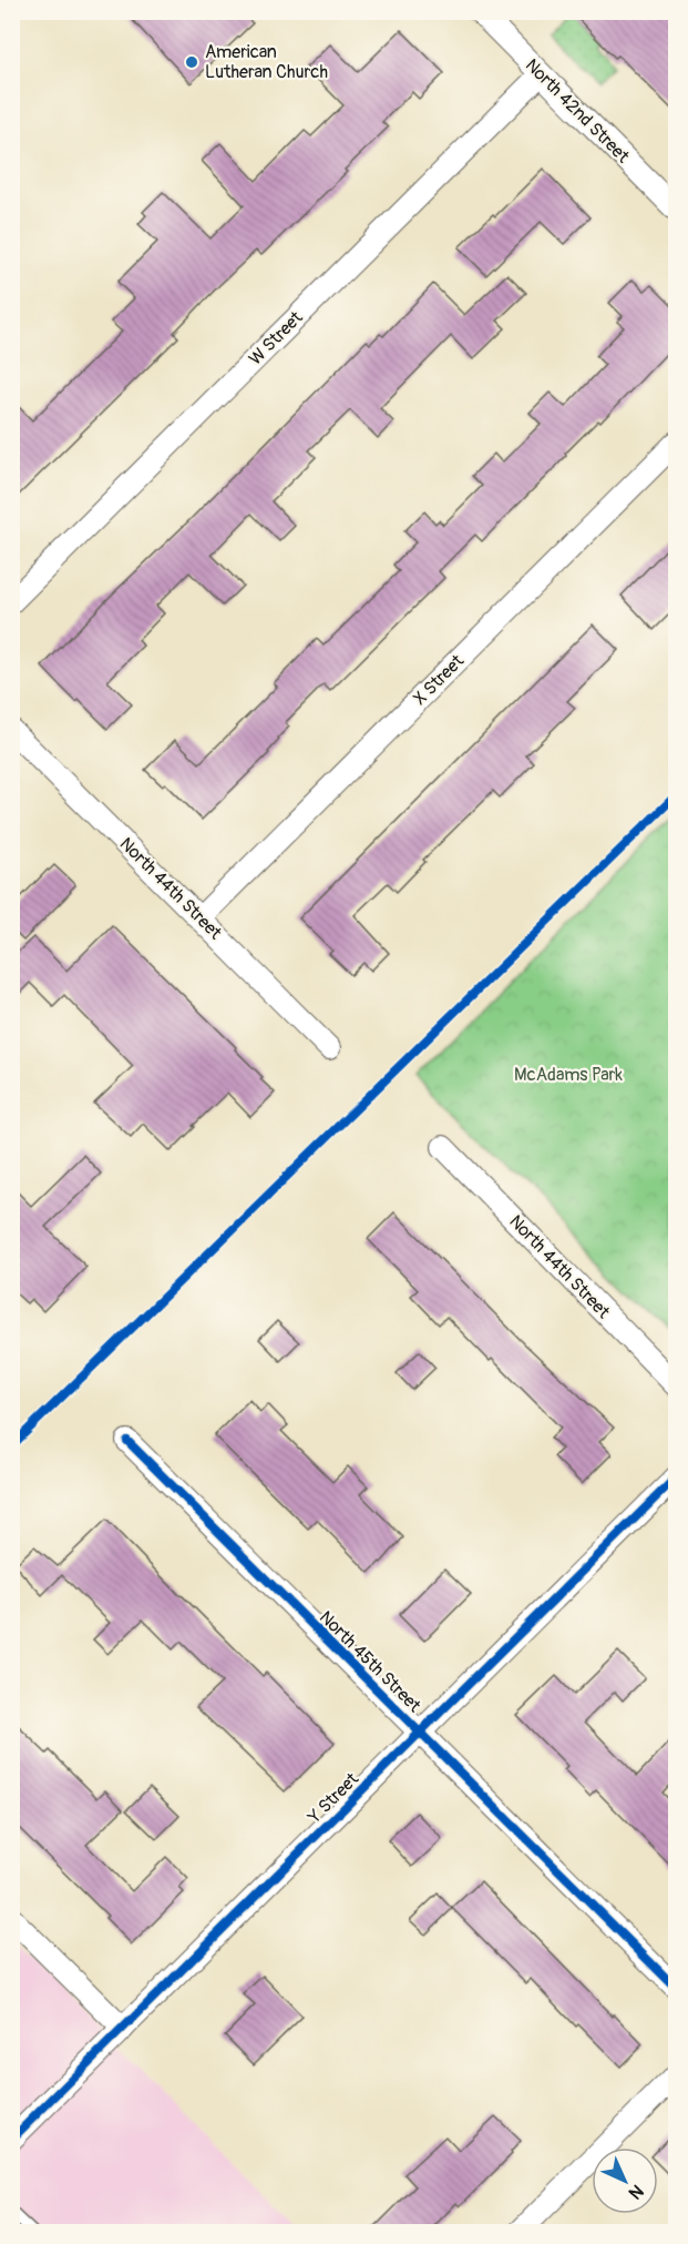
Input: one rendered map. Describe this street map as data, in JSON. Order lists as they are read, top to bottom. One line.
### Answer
{"streets":{"street":["North 42nd Street","W Street","X Street","North 44th Street","North 45th Street","Y Street"]},"crossings":[["North 42nd Street","W Street"],["X Street","North 44th Street"],["North 45th Street","Y Street"]],"parks":["McAdams Park"],"places":["American Lutheran Church"],"north":"bottom right"}
